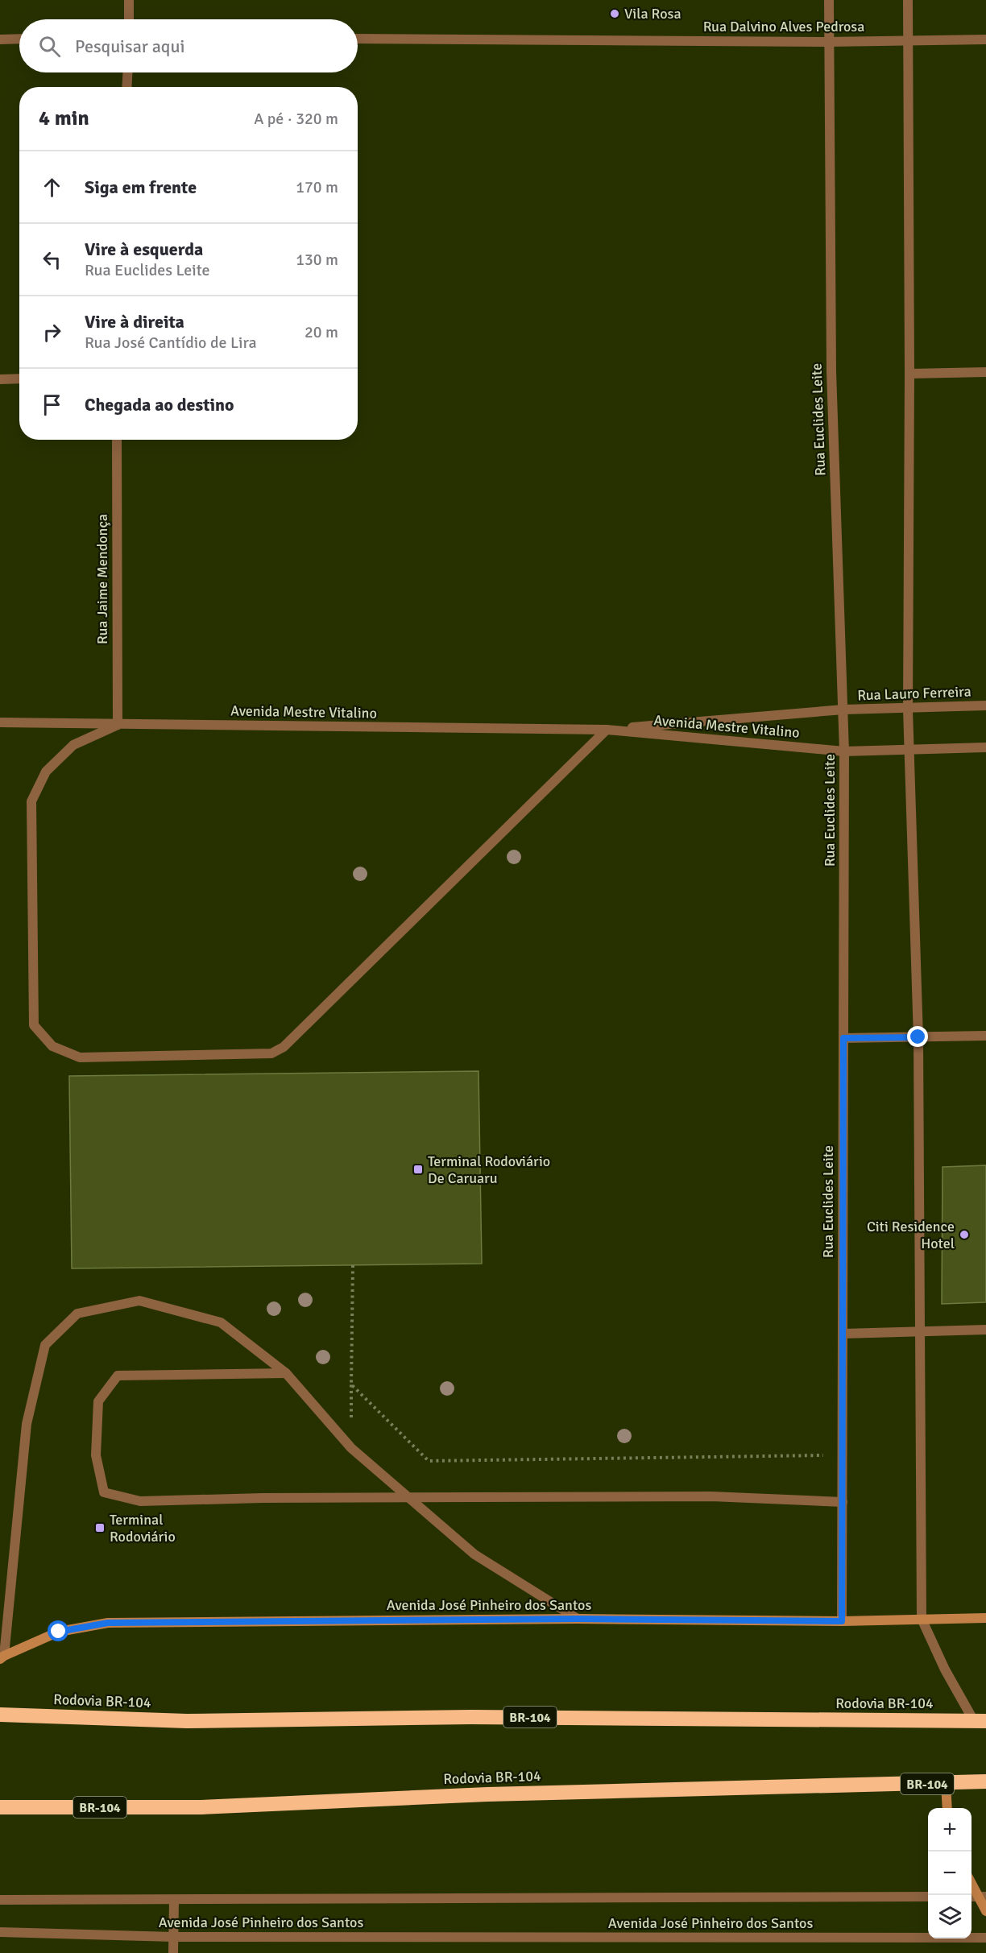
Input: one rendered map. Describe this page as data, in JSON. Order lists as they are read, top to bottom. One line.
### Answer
{"streets":{"highway":["Rodovia BR-104","BR-104"],"street":["Rua Dalvino Alves Pedrosa","Rua Euclides Leite","Rua Jaime Mendonça","Rua Lauro Ferreira","Avenida Mestre Vitalino","Avenida José Pinheiro dos Santos"]},"crossings":[["Rua Dalvino Alves Pedrosa","Rua Euclides Leite"],["Rua Euclides Leite","Rua Lauro Ferreira"],["Rua Euclides Leite","Avenida Mestre Vitalino"],["Rua Euclides Leite","Avenida José Pinheiro dos Santos"],["Rua Jaime Mendonça","Avenida Mestre Vitalino"],["Rua Lauro Ferreira","Avenida Mestre Vitalino"]],"places":{"other":["Vila Rosa","Citi Residence Hotel"],"transit":["Terminal Rodoviário De Caruaru","Terminal Rodoviário"]},"page":{"search":"Pesquisar aqui","heading":["4 min","A pé · 320 m"],"list":[["Siga em frente","170 m"],["Vire à esquerda","Rua Euclides Leite","130 m"],["Vire à direita","Rua José Cantídio de Lira","20 m"],"Chegada ao destino"],"map_buttons":["+","−"]}}
